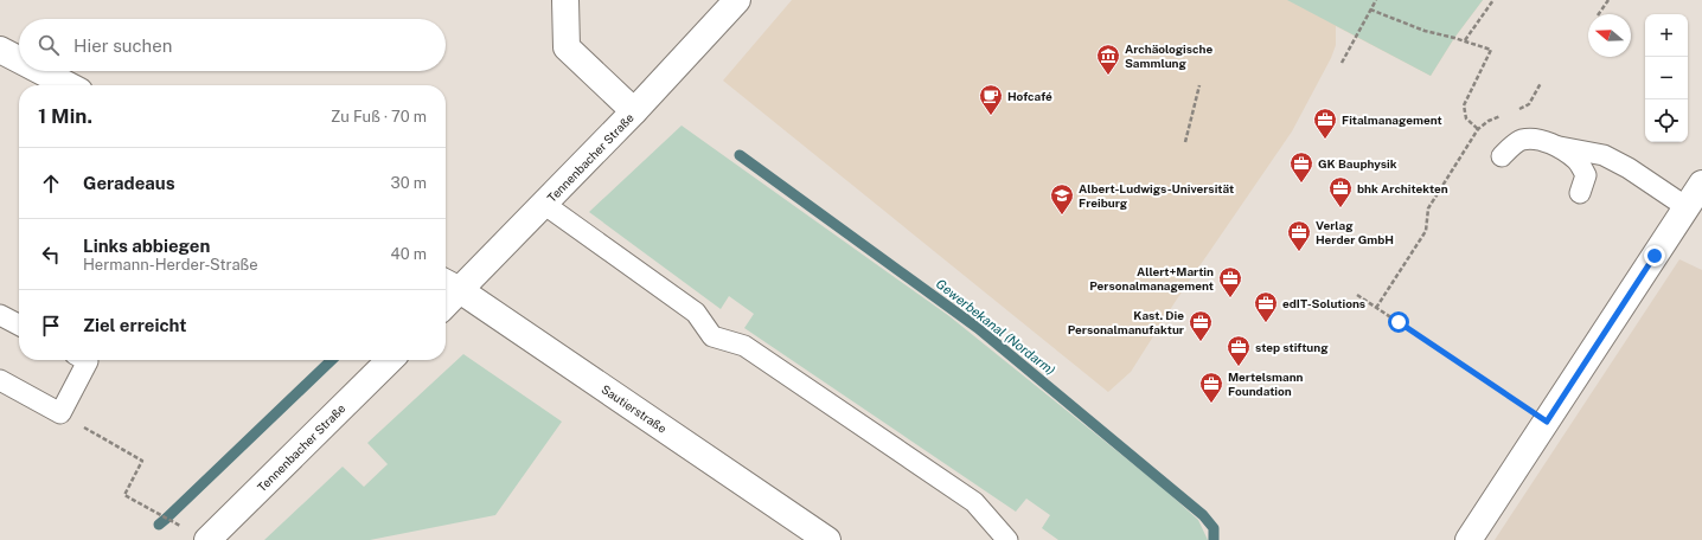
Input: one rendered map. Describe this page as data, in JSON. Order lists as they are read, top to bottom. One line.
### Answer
{"streets":{"street":["Tennenbacher Straße","Sautierstraße"]},"crossings":[["Tennenbacher Straße","Sautierstraße"]],"water":["Gewerbekanal (Nordarm)"],"places":{"museum":["Archäologische Sammlung"],"cafe":["Hofcafé"],"office":["Fitalmanagement","GK Bauphysik","bhk Architekten","Verlag Herder GmbH","Allert+Martin Personalmanagement","edIT-Solutions","Kast. Die Personalmanufaktur","step stiftung","Mertelsmann Foundation"],"school or university":["Albert-Ludwigs-Universität Freiburg"]},"north":"left","page":{"map_buttons":["+","−"],"search":"Hier suchen","heading":["1 Min.","Zu Fuß · 70 m"],"list":[["Geradeaus","30 m"],["Links abbiegen","Hermann-Herder-Straße","40 m"],"Ziel erreicht"]}}
